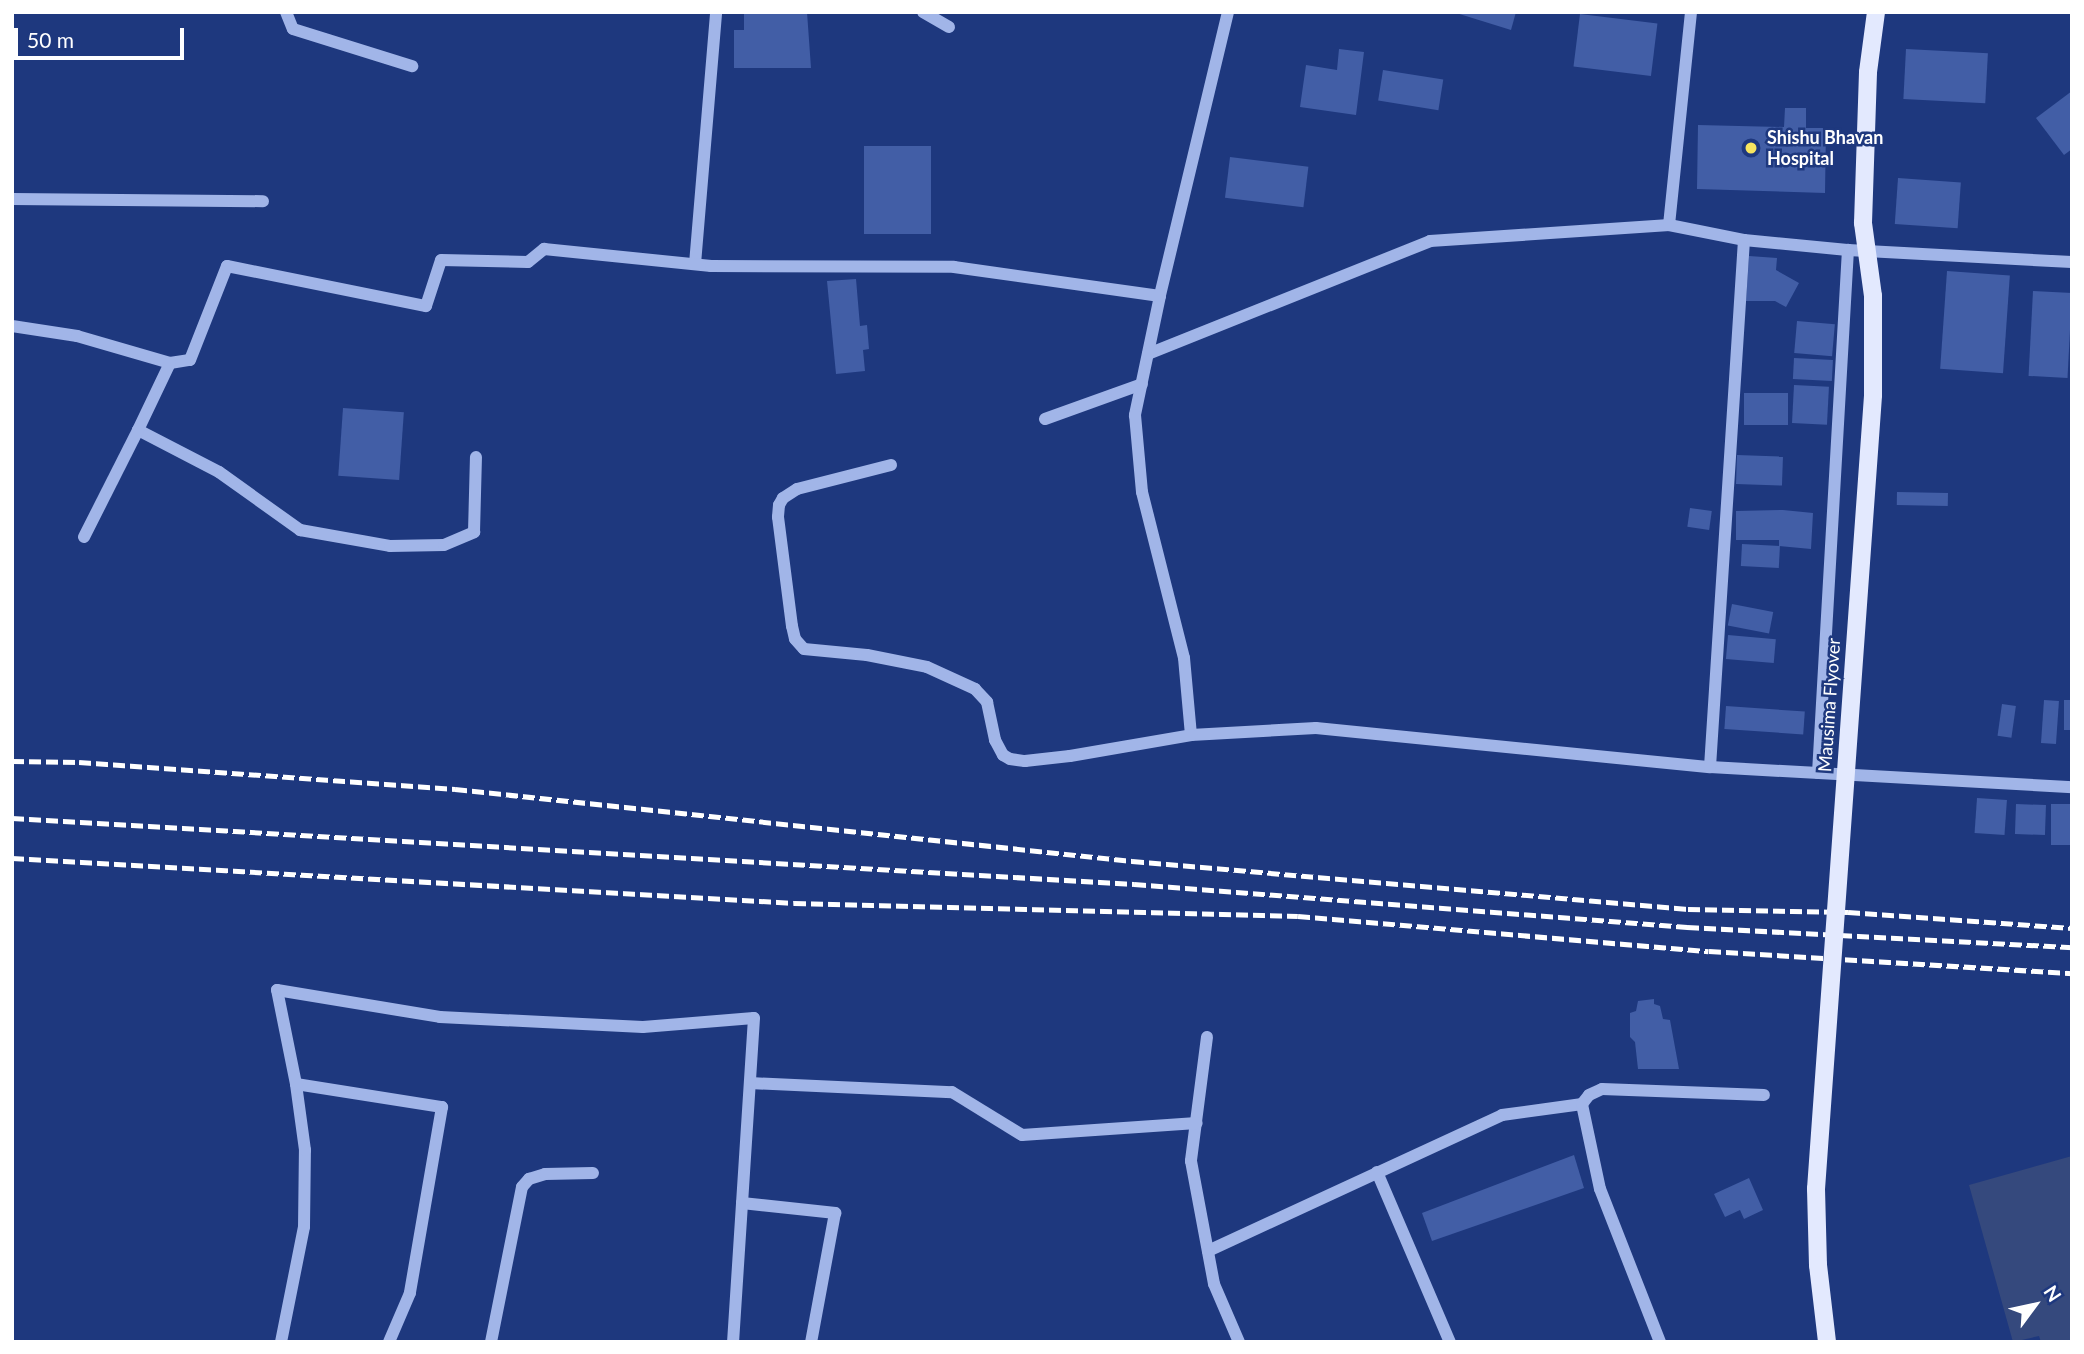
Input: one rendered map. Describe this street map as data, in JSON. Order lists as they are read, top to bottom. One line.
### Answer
{"streets":{"main road":["Mausima Flyover"]},"places":["Shishu Bhavan Hospital"],"scale_bar":"50 m","north":"top right"}
